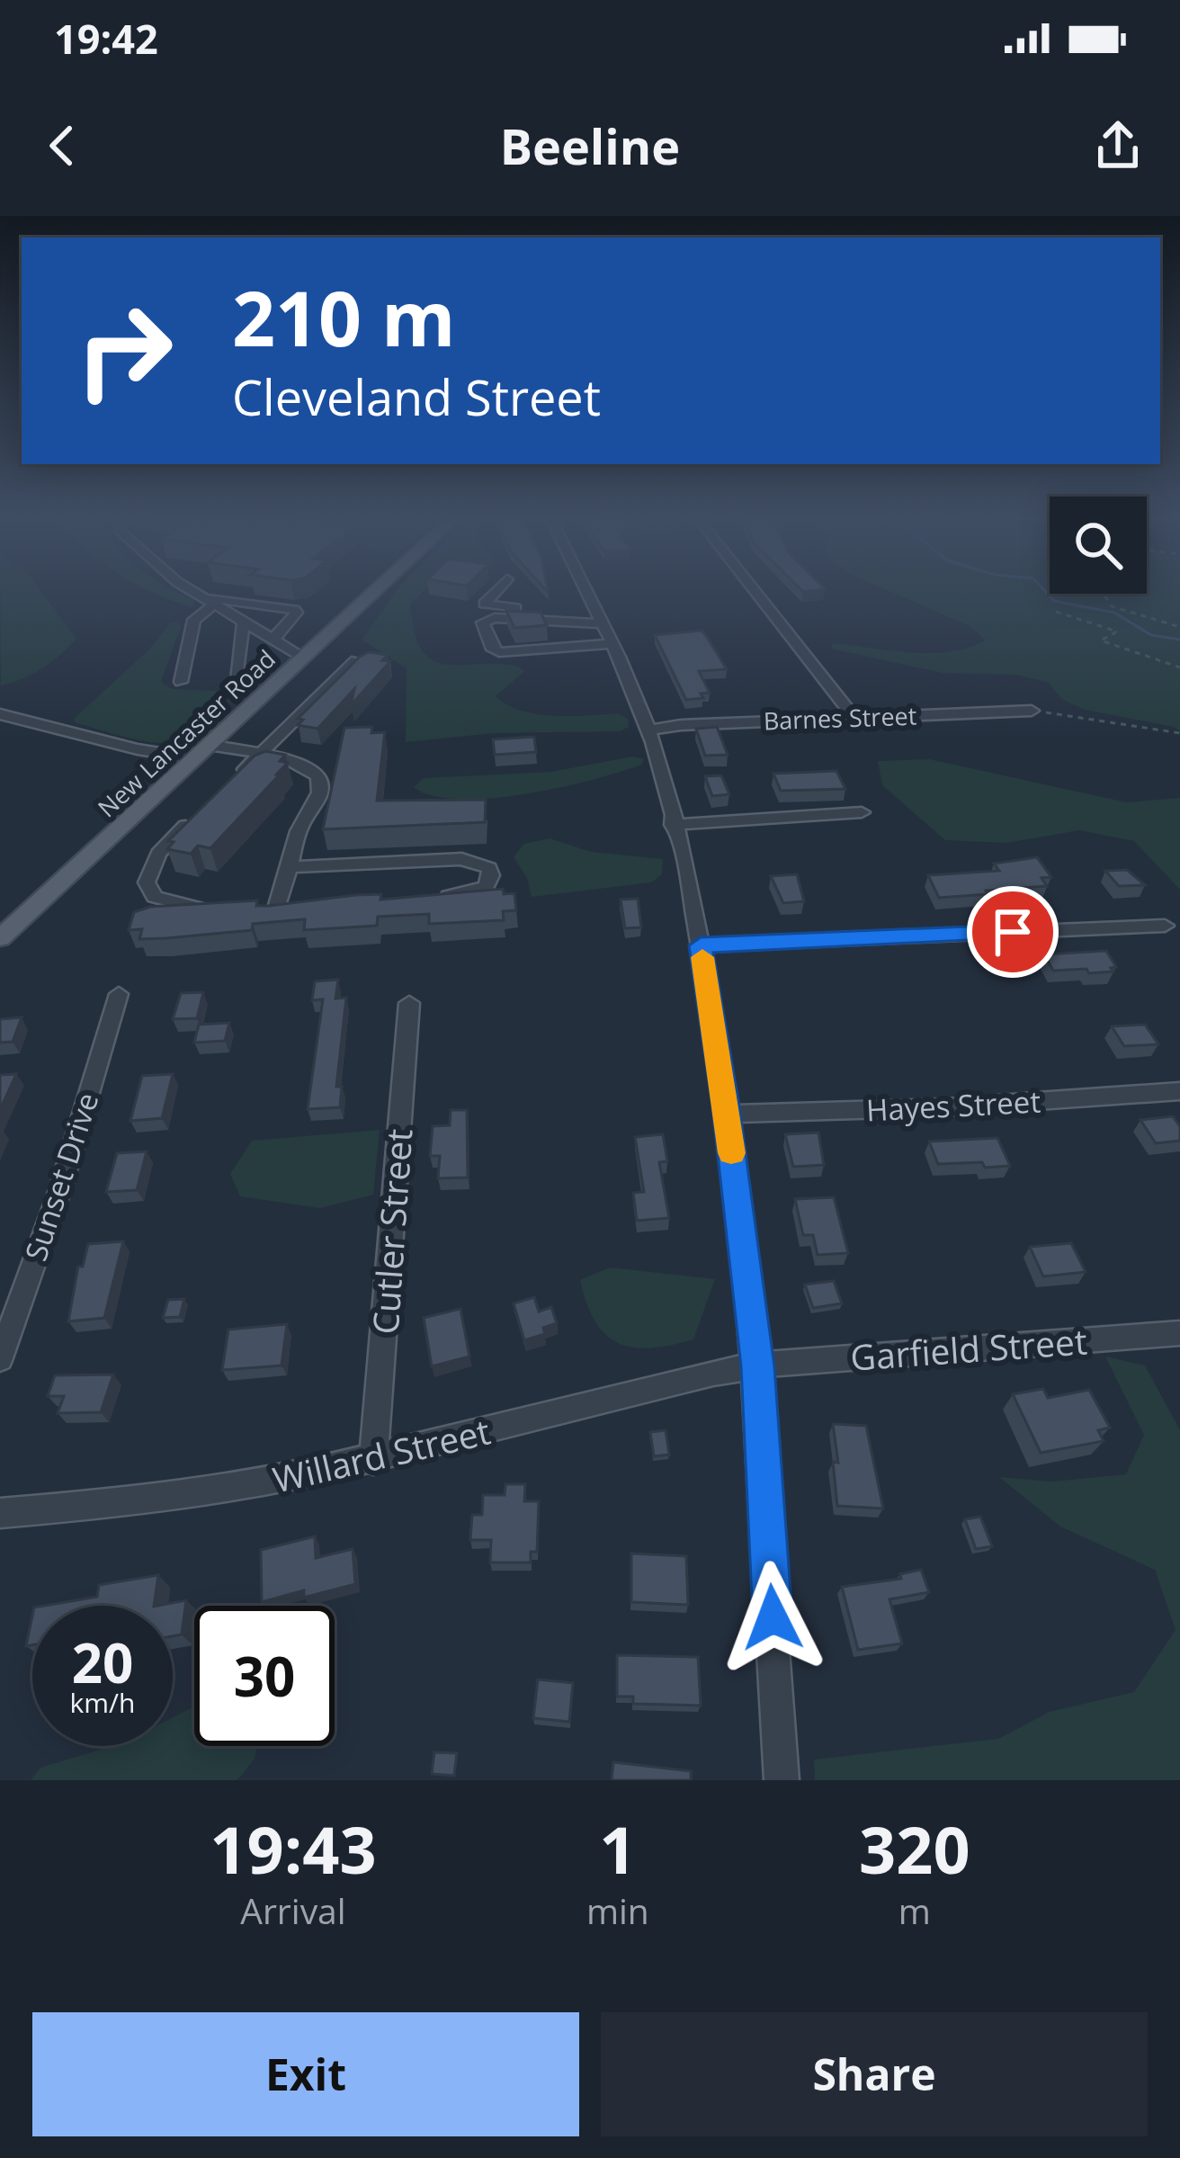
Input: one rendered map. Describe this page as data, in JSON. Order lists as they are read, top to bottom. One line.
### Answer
{"streets":{"main road":["New Lancaster Road"],"street":["Barnes Street","Hayes Street","Sunset Drive","Cutler Street","Garfield Street","Willard Street"]},"crossings":[["Cutler Street","Willard Street"],["Garfield Street","Willard Street"]],"page":{"status":"19:42","header":"Beeline","turn":["210 m","Cleveland Street"],"speed":"20 km/h","limit":"30","eta":["19:43","Arrival","1","min","320","m"],"buttons":["Exit","Share"]}}
